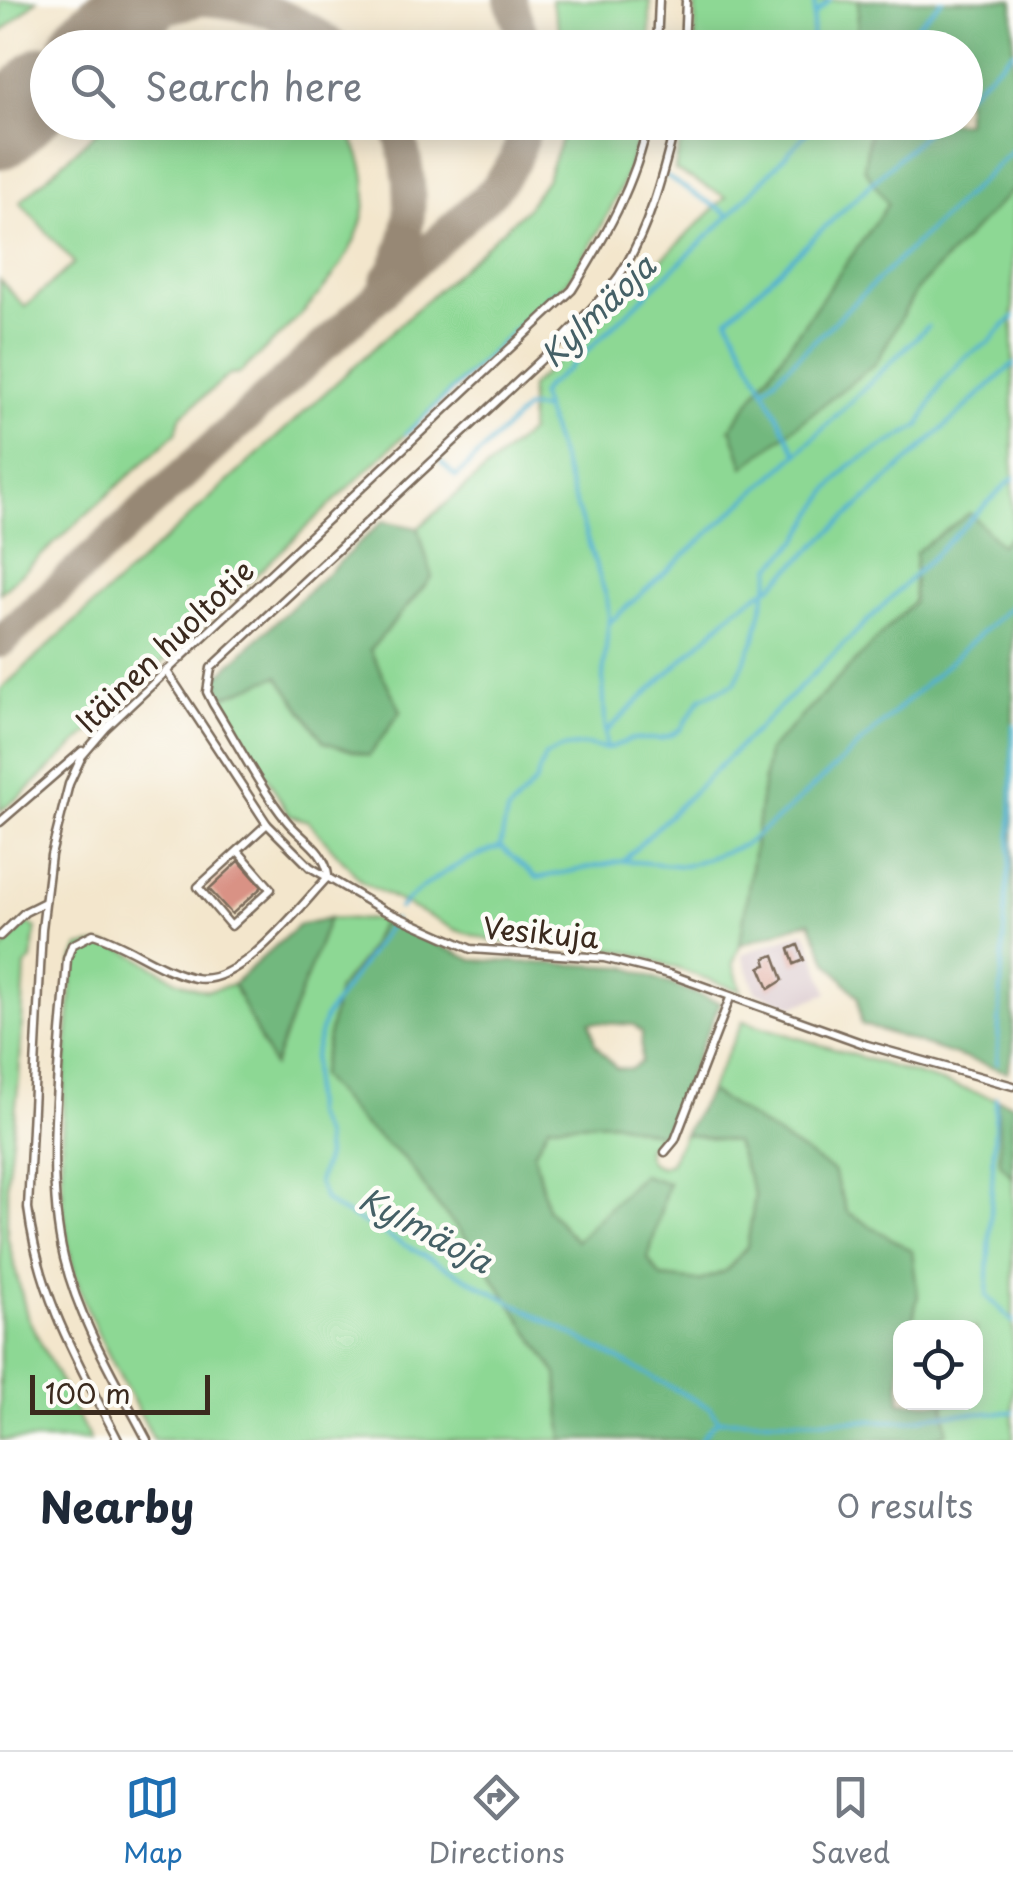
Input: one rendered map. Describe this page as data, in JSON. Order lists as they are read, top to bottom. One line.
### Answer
{"streets":{"lane":["Itäinen huoltotie","Vesikuja"]},"crossings":[["Itäinen huoltotie","Vesikuja"]],"water":["Kylmäoja"],"scale_bar":"100 m","page":{"search":"Search here","scale":"100 m","heading":["Nearby","0 results"],"nav":["Map","Directions","Saved"]}}
